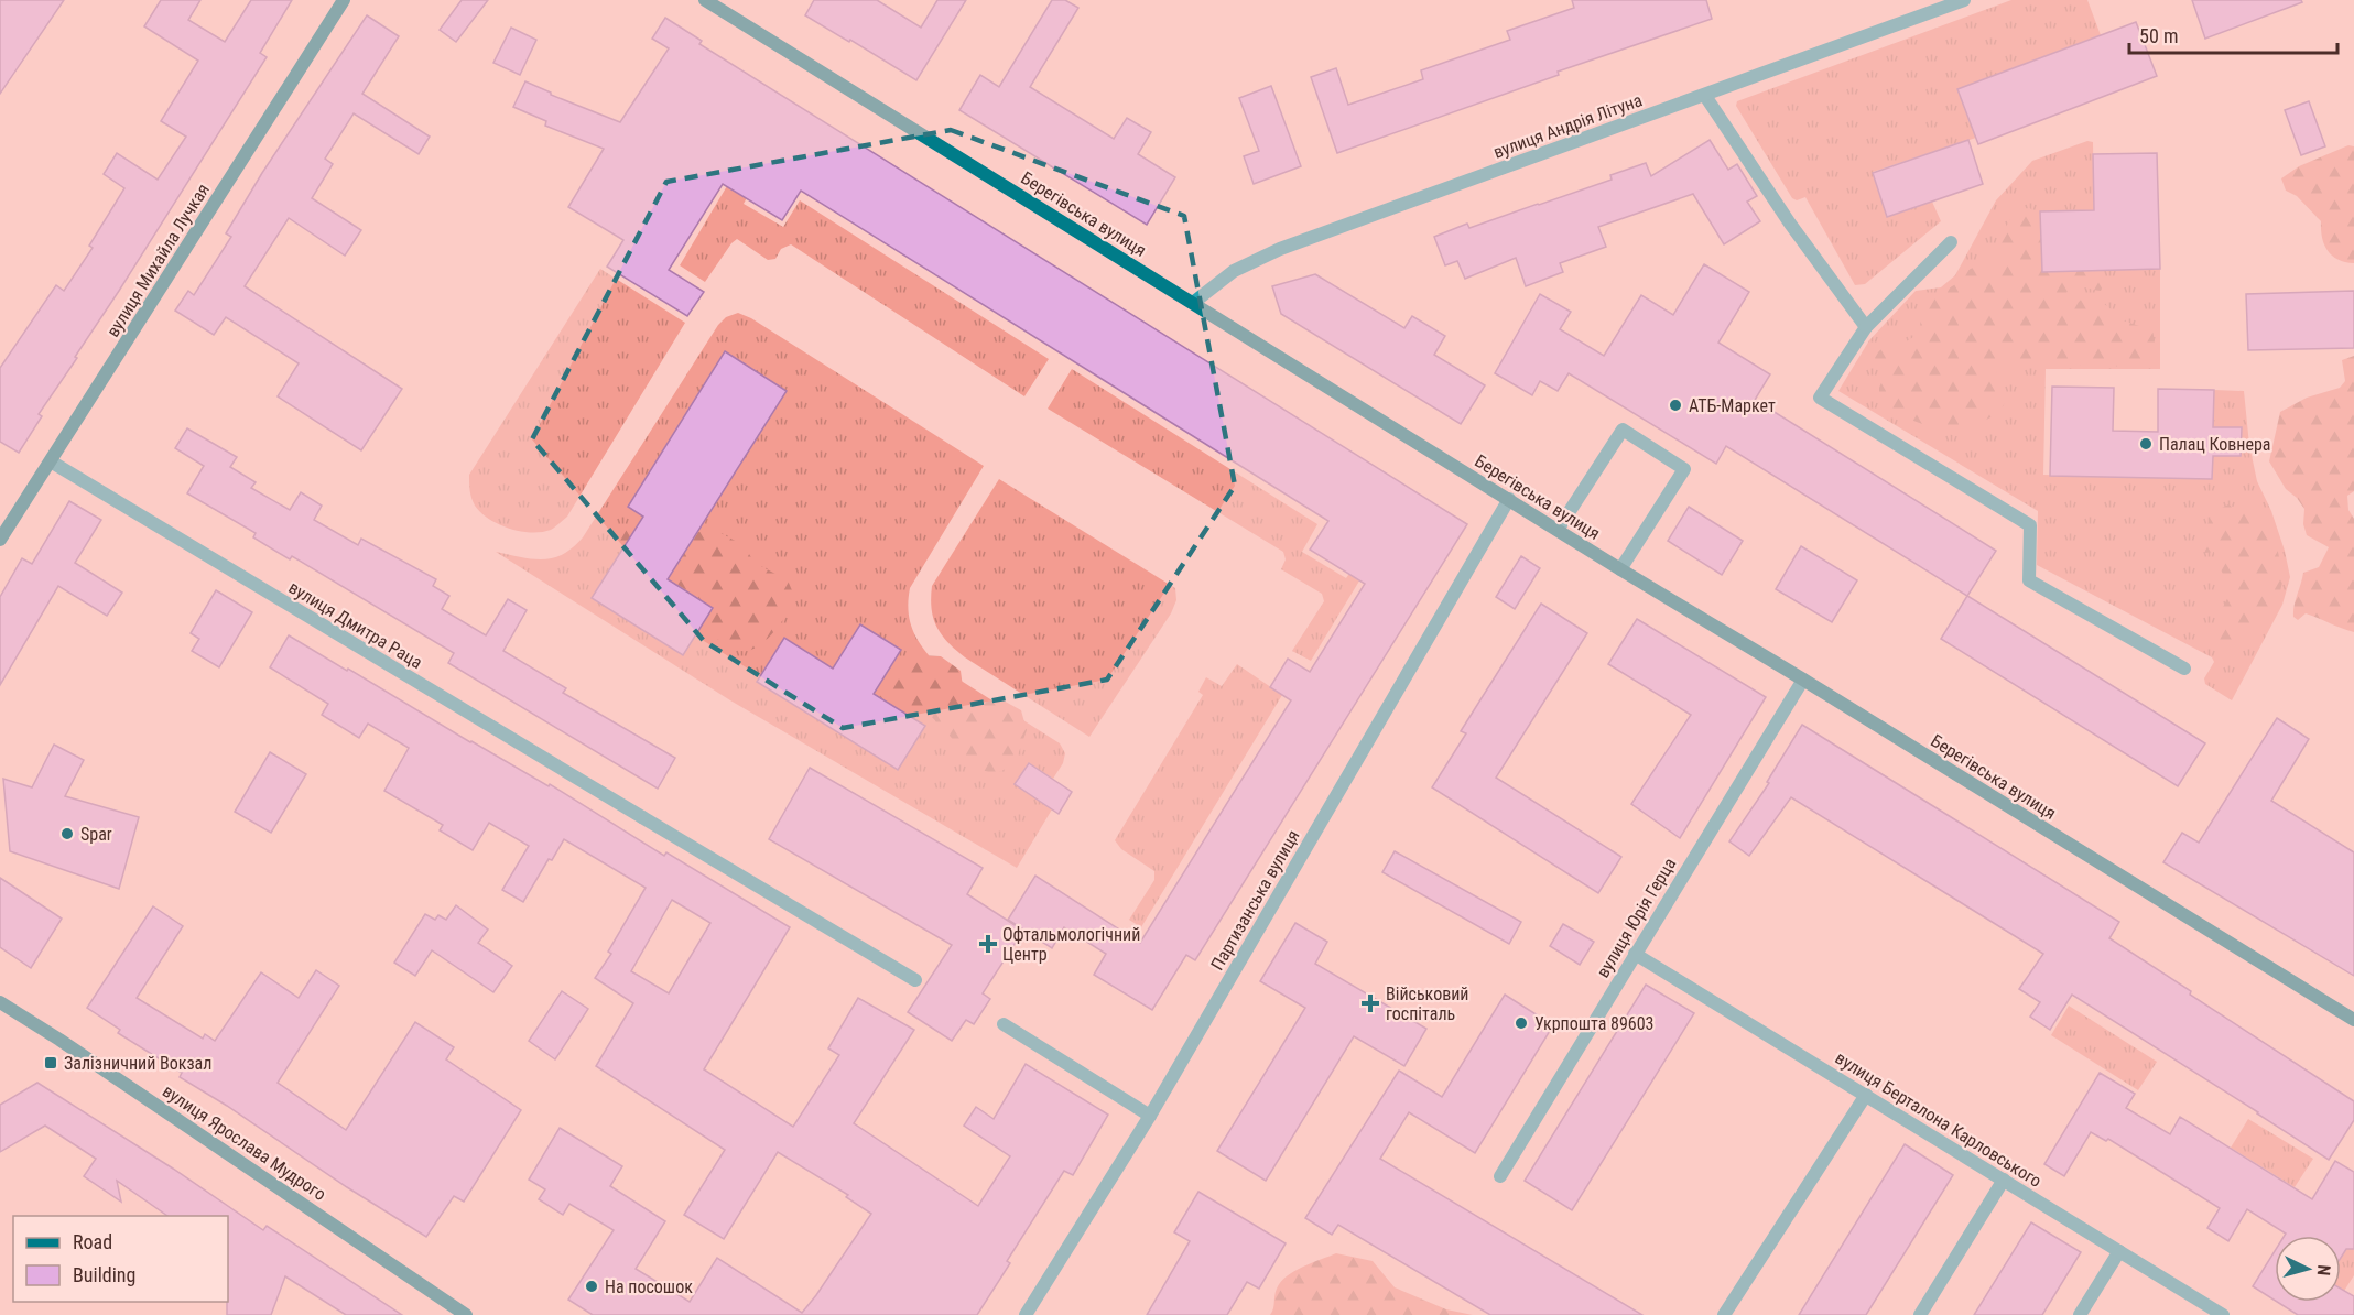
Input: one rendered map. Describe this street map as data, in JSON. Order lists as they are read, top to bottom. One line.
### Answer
{"streets":{"main road":["Берегівська вулиця","вулиця Михайла Лучкая","вулиця Ярослава Мудрого"],"street":["вулиця Андрія Літуна","вулиця Дмитра Раца","Партизанська вулиця","вулиця Юрія Герца","вулиця Берталона Карловського"]},"crossings":[["вулиця Андрія Літуна","Берегівська вулиця"],["Берегівська вулиця","Партизанська вулиця"],["Берегівська вулиця","вулиця Юрія Герца"],["вулиця Михайла Лучкая","вулиця Дмитра Раца"],["вулиця Юрія Герца","вулиця Берталона Карловського"]],"places":{"other":["АТБ-Маркет","Палац Ковнера","Spar","Укрпошта 89603","На посошок"],"health":["Офтальмологічний Центр","Військовий госпіталь"],"transit":["Залізничний Вокзал"]},"legend":["Road","Building"],"scale_bar":"50 m","north":"right"}
